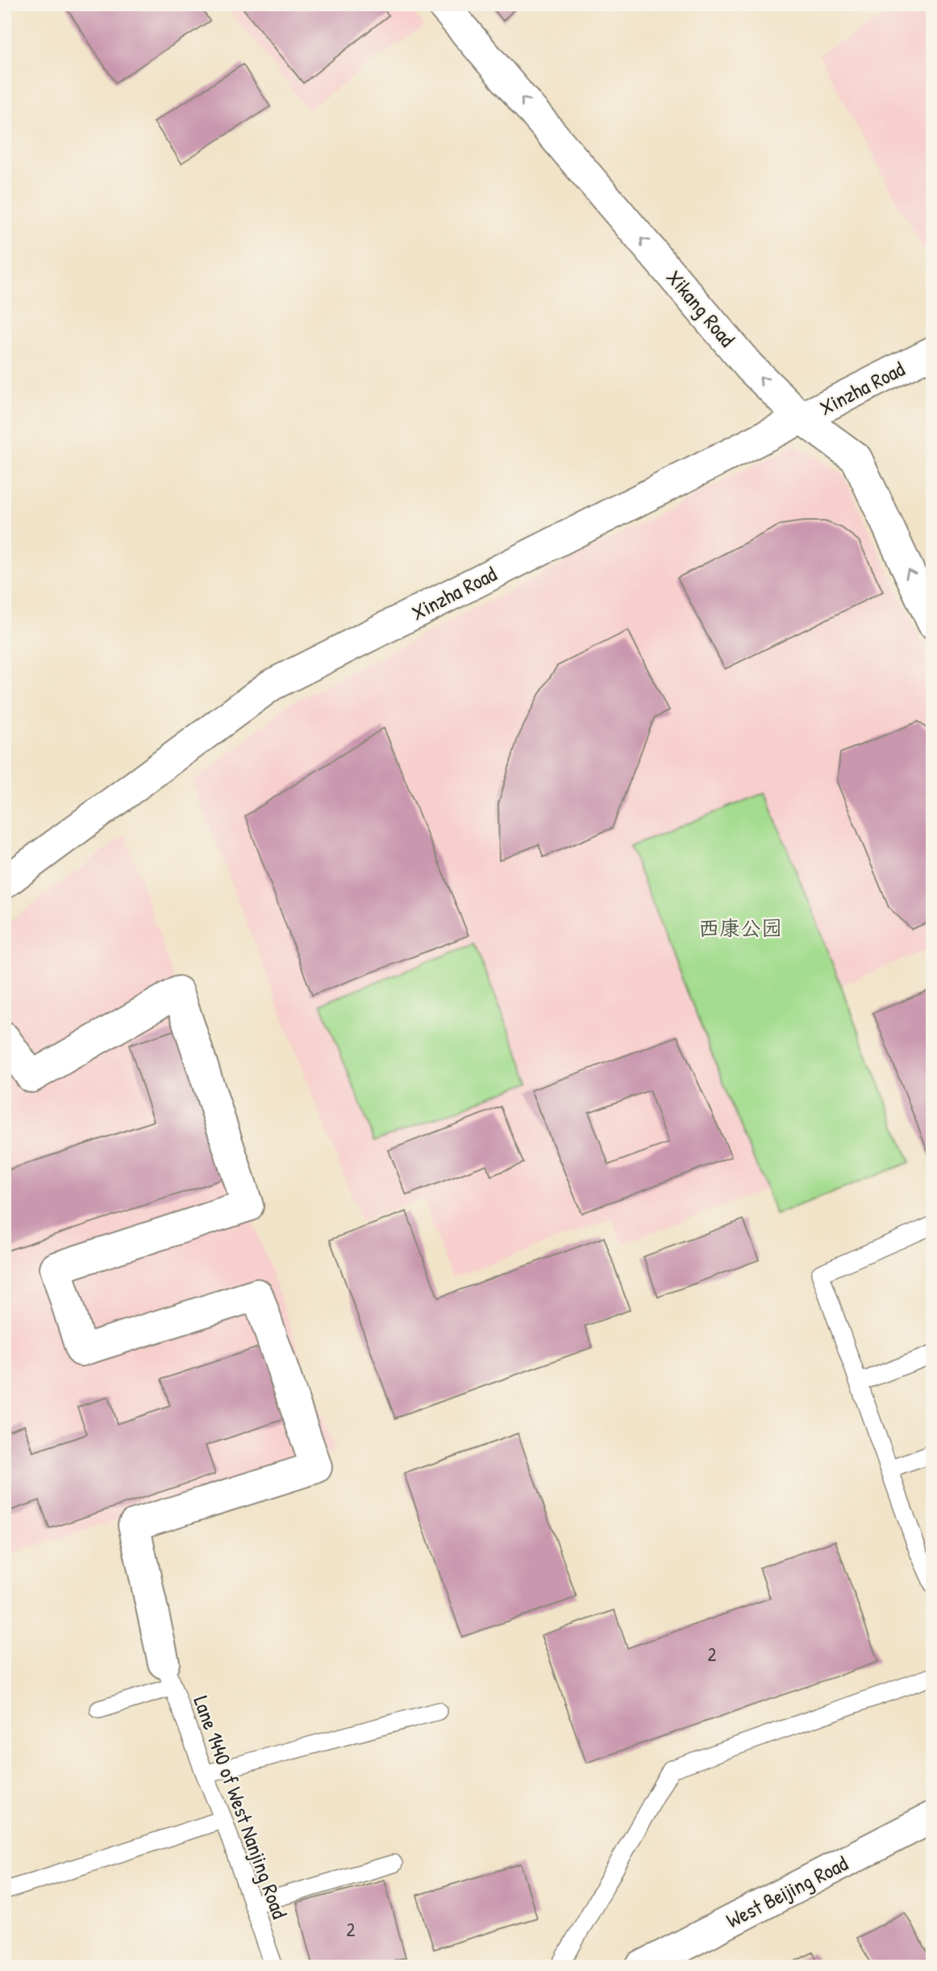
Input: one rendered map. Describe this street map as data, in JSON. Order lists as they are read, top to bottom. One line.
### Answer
{"streets":{"street":["Xikang Road","Xinzha Road","West Beijing Road"],"lane":["Lane 1440 of West Nanjing Road"]},"crossings":[["Xikang Road","Xinzha Road"]],"one_way":["Xikang Road"],"parks":["西康公园"],"house_numbers":["2","2"]}
